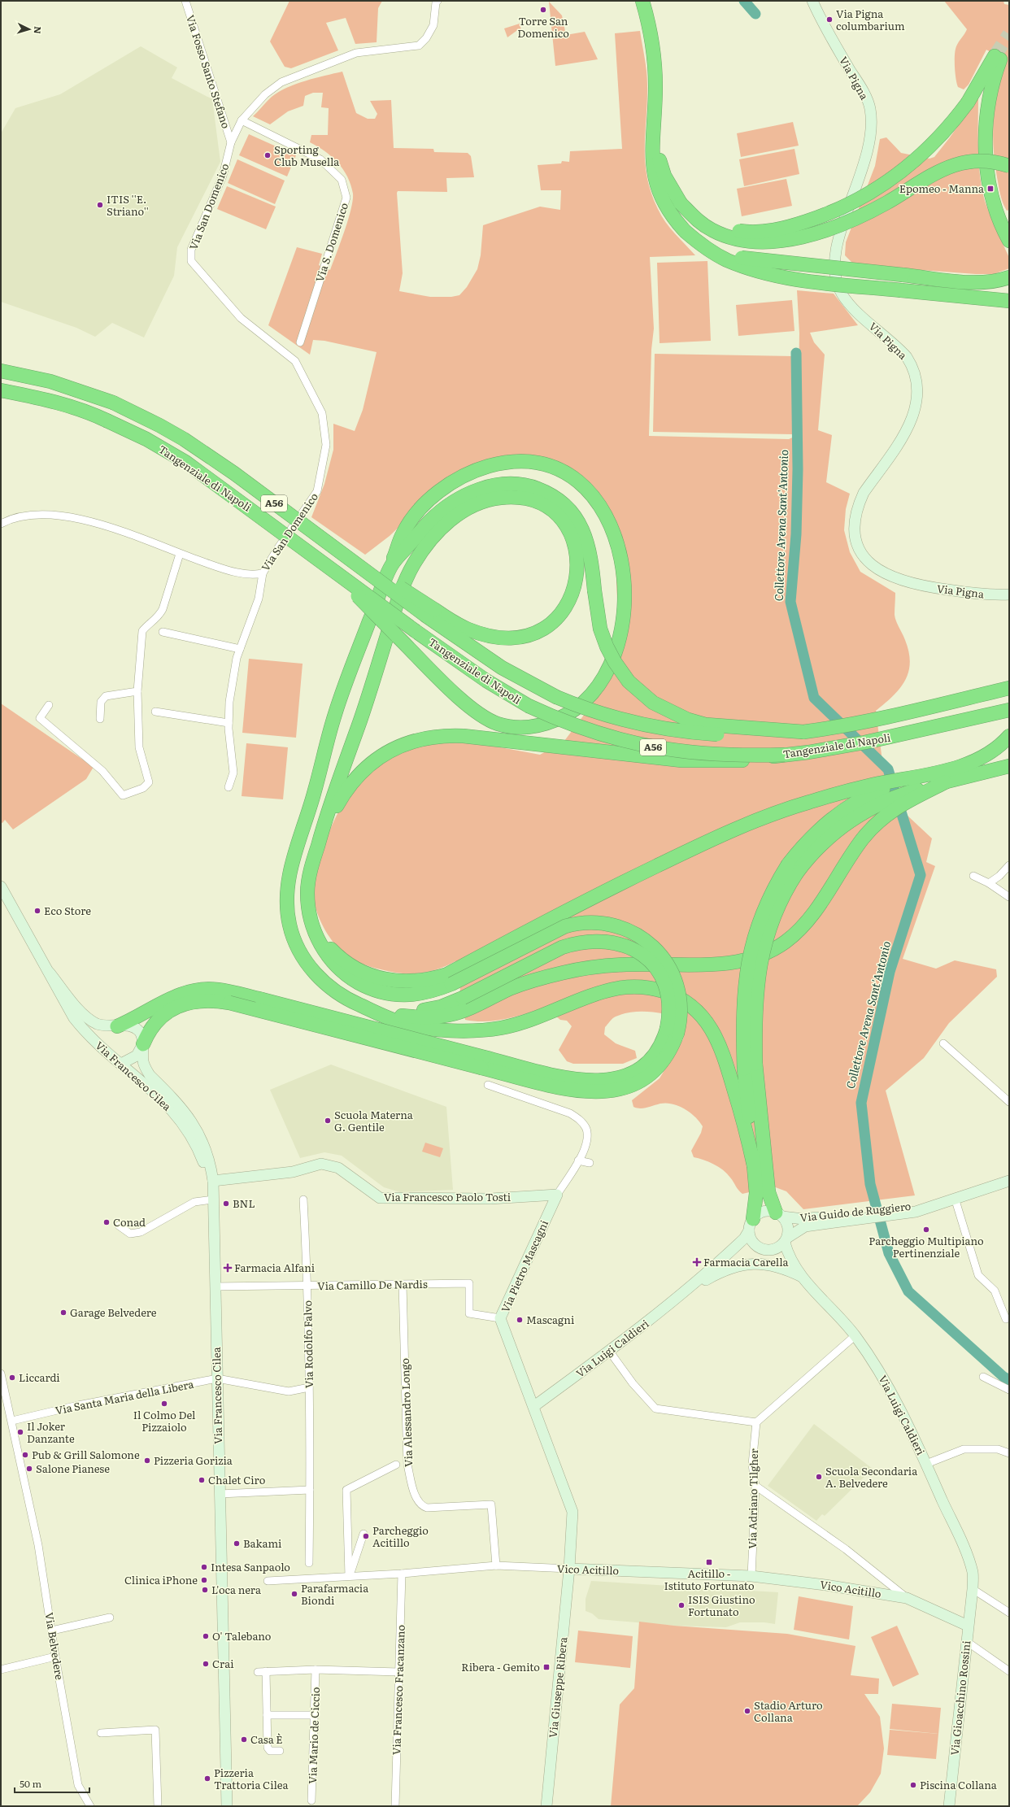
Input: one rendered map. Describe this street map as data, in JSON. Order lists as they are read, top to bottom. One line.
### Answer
{"streets":{"highway":["Tangenziale di Napoli","A56"],"main road":["Via Pigna","Via Francesco Cilea","Via Francesco Paolo Tosti","Via Guido de Ruggiero","Via Pietro Mascagni","Via Luigi Caldieri","Vico Acitillo","Via Giuseppe Ribera","Via Gioacchino Rossini"],"street":["Via Fosso Santo Stefano","Via San Domenico","Via S. Domenico","Via Camillo De Nardis","Via Rodolfo Falvo","Via Santa Maria della Libera","Via Alessandro Longo","Via Adriano Tilgher","Via Belvedere","Via Francesco Fracanzano","Via Mario de Ciccio"]},"crossings":[["Via Fosso Santo Stefano","Via San Domenico"],["Via San Domenico","Via S. Domenico"],["Via Francesco Cilea","Via Francesco Paolo Tosti"],["Via Francesco Cilea","Via Camillo De Nardis"],["Via Francesco Cilea","Via Santa Maria della Libera"],["Via Francesco Paolo Tosti","Via Pietro Mascagni"],["Via Guido de Ruggiero","Via Luigi Caldieri"],["Via Pietro Mascagni","Via Camillo De Nardis"],["Via Pietro Mascagni","Via Luigi Caldieri"],["Via Pietro Mascagni","Vico Acitillo"],["Via Pietro Mascagni","Via Giuseppe Ribera"],["Via Camillo De Nardis","Via Rodolfo Falvo"],["Via Camillo De Nardis","Via Alessandro Longo"],["Via Luigi Caldieri","Via Gioacchino Rossini"],["Via Santa Maria della Libera","Via Belvedere"],["Via Alessandro Longo","Vico Acitillo"],["Via Adriano Tilgher","Vico Acitillo"],["Vico Acitillo","Via Giuseppe Ribera"],["Vico Acitillo","Via Francesco Fracanzano"],["Vico Acitillo","Via Gioacchino Rossini"]],"water":["Collettore Arena Sant'Antonio"],"places":{"other":["Torre San Domenico","Via Pigna columbarium","Sporting Club Musella","ITIS ''E. Striano''","Eco Store","Scuola Materna G. Gentile","BNL","Conad","Parcheggio Multipiano Pertinenziale","Garage Belvedere","Mascagni","Liccardi","Il Colmo Del Pizzaiolo","Il Joker Danzante","Pub & Grill Salomone","Pizzeria Gorizia","Salone Pianese","Scuola Secondaria A. Belvedere","Chalet Ciro","Parcheggio Acitillo","Bakami","Intesa Sanpaolo","Clinica iPhone","L'oca nera","Parafarmacia Biondi","ISIS Giustino Fortunato","O' Talebano","Crai","Stadio Arturo Collana","Casa È","Pizzeria Trattoria Cilea","Piscina Collana"],"transit":["Epomeo - Manna","Acitillo - Istituto Fortunato","Ribera - Gemito"],"health":["Farmacia Carella","Farmacia Alfani"]},"scale_bar":"50 m","north":"right"}
